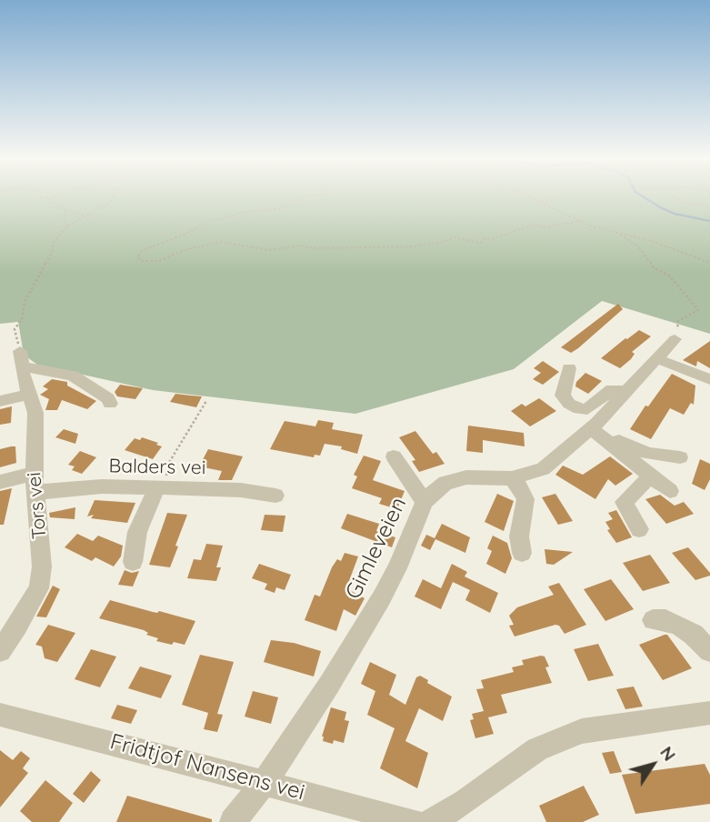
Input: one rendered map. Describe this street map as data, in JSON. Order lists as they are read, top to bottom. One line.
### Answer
{"streets":{"street":["Balders vei","Tors vei","Gimleveien","Fridtjof Nansens vei"]},"crossings":[["Balders vei","Tors vei"],["Gimleveien","Fridtjof Nansens vei"]],"north":"top right"}
